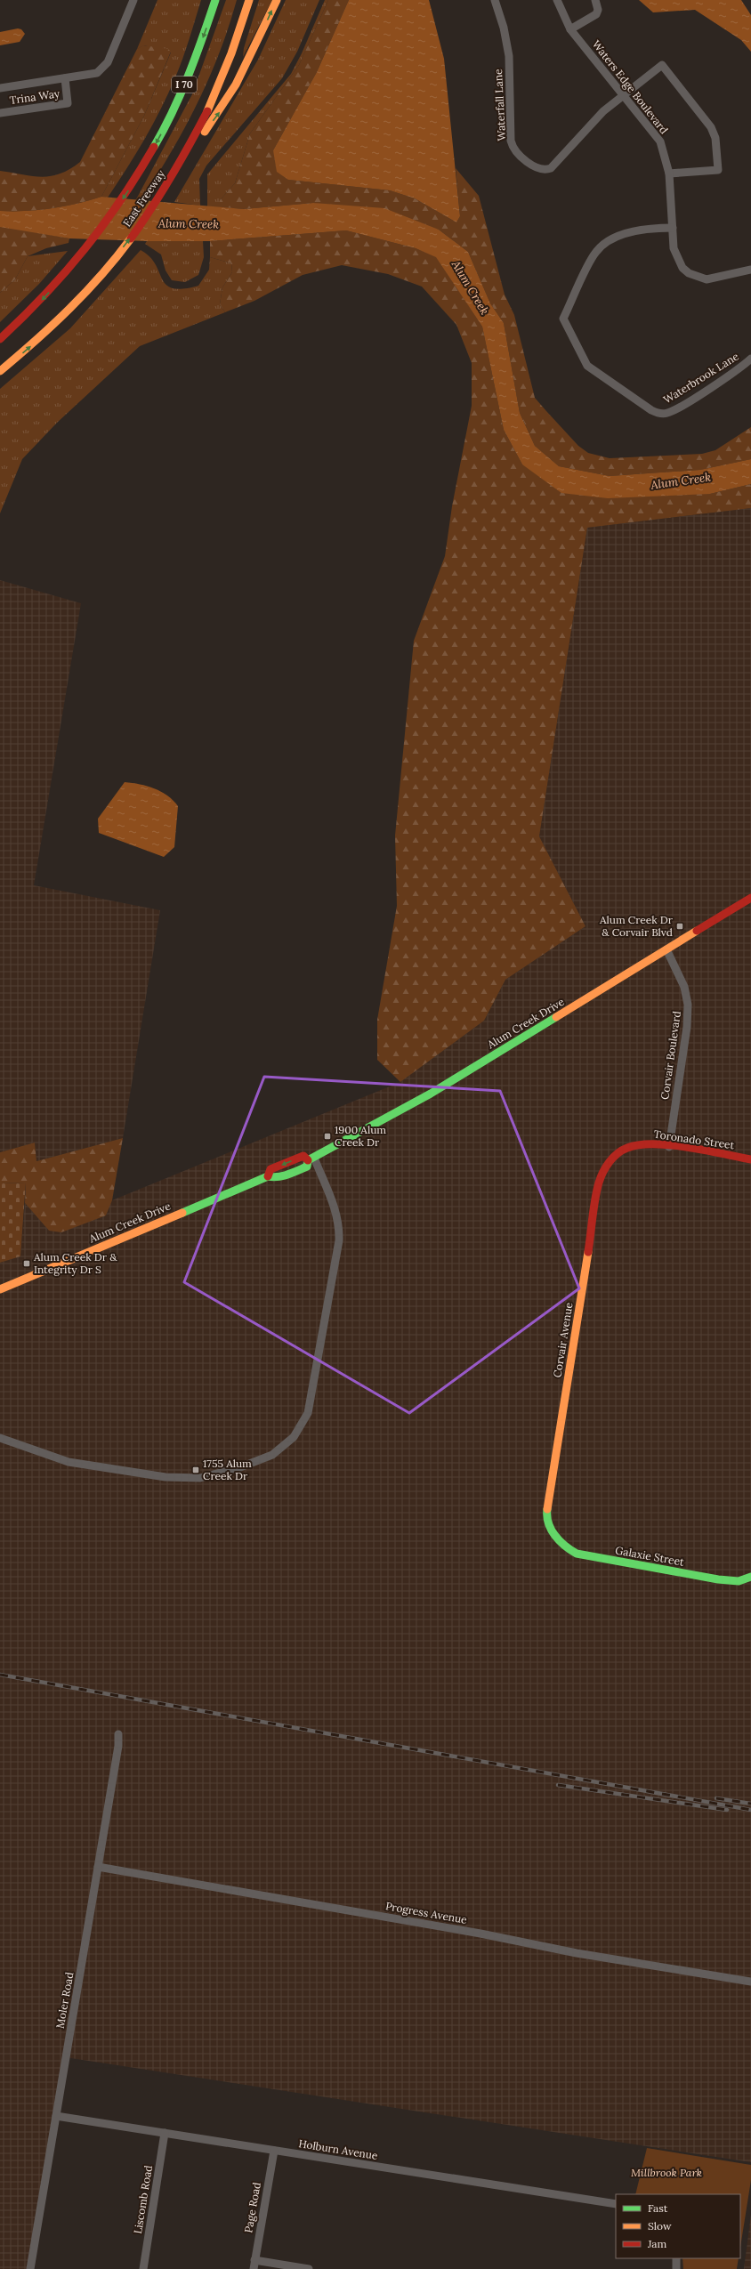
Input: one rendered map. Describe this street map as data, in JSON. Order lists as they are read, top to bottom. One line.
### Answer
{"streets":{"main road":["I 70","East Freeway","Alum Creek Drive","Toronado Street","Corvair Avenue","Galaxie Street"],"street":["Waters Edge Boulevard","Trina Way","Waterfall Lane","Waterbrook Lane","Corvair Boulevard","Progress Avenue","Moler Road","Holburn Avenue","Liscomb Road","Page Road"]},"crossings":[["Waters Edge Boulevard","Waterfall Lane"],["Waters Edge Boulevard","Waterbrook Lane"],["Alum Creek Drive","Corvair Boulevard"],["Corvair Boulevard","Toronado Street"],["Toronado Street","Corvair Avenue"],["Corvair Avenue","Galaxie Street"],["Progress Avenue","Moler Road"],["Moler Road","Holburn Avenue"],["Holburn Avenue","Liscomb Road"],["Holburn Avenue","Page Road"]],"water":["Alum Creek"],"parks":["Millbrook Park"],"places":{"transit":["Alum Creek Dr & Corvair Blvd","1900 Alum Creek Dr","Alum Creek Dr & Integrity Dr S","1755 Alum Creek Dr"]},"legend":["Fast","Slow","Jam"]}
